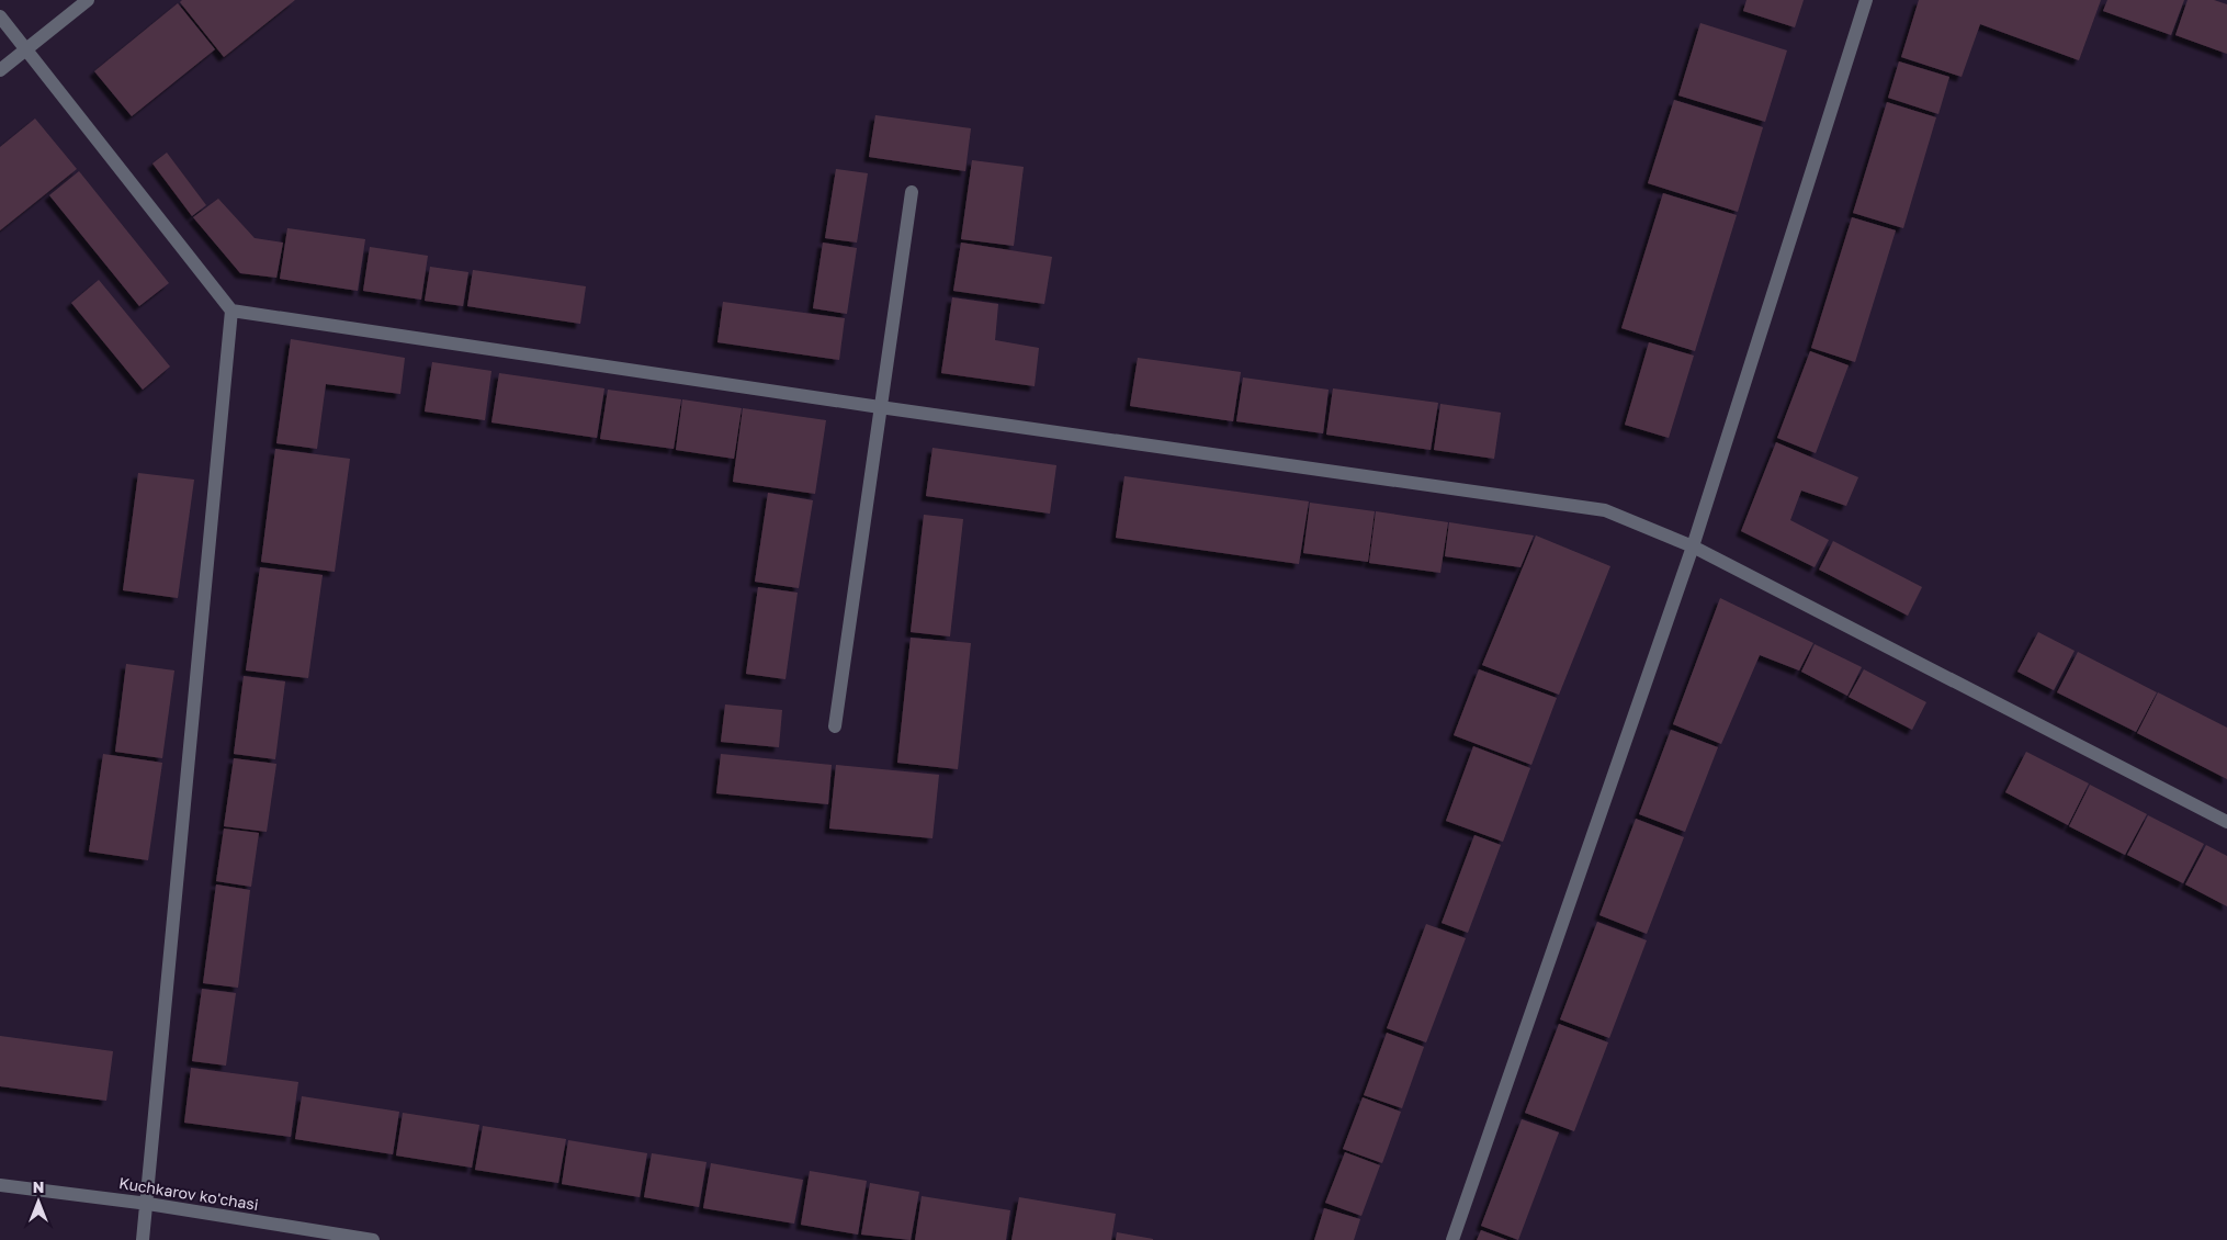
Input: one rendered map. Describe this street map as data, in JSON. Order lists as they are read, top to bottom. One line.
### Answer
{"streets":{"street":["Kuchkarov ko'chasi"]},"north":"top"}
